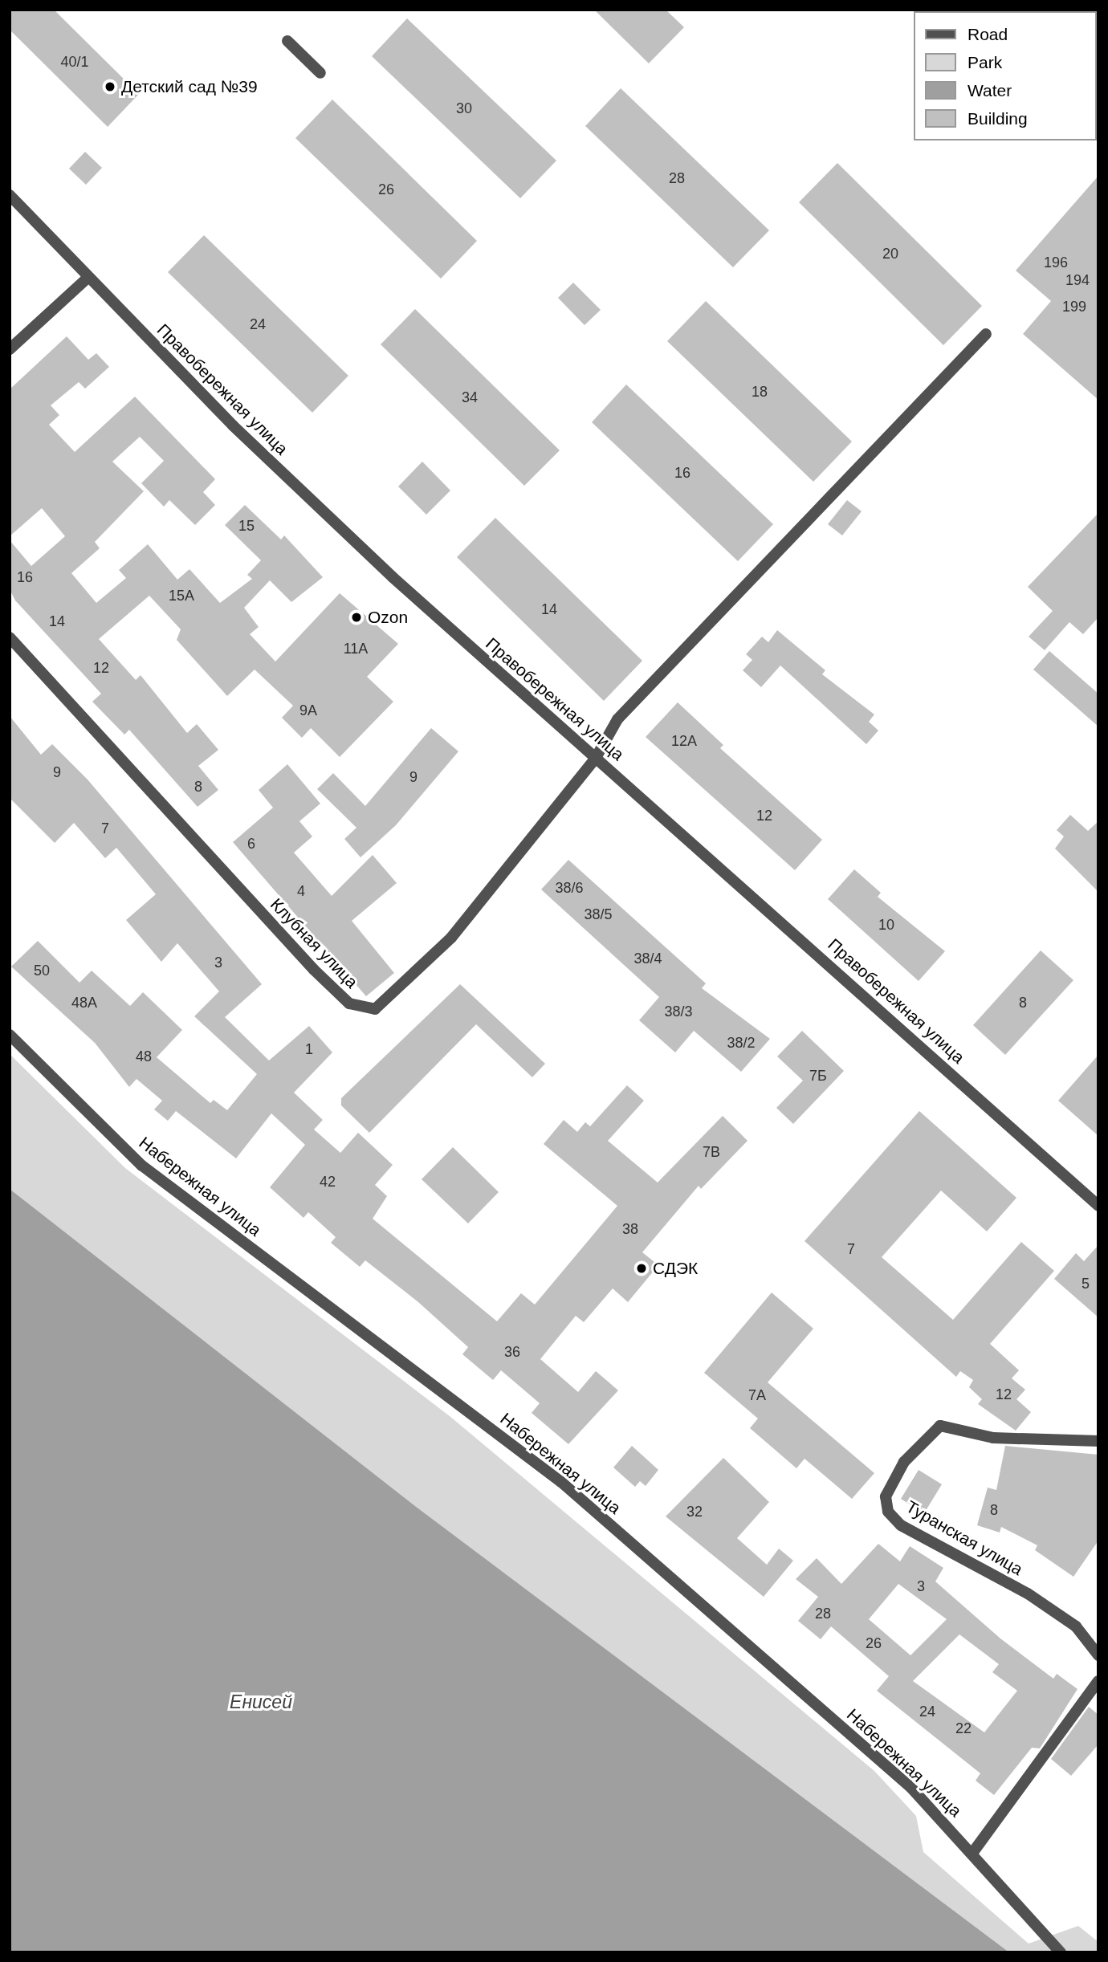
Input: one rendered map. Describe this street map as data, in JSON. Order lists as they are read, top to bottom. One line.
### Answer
{"streets":{"street":["Правобережная улица","Клубная улица","Набережная улица","Туранская улица"]},"crossings":[["Правобережная улица","Клубная улица"]],"water":["Енисей"],"places":["Детский сад №39","Ozon","СДЭК"],"house_numbers":["40/1","30","28","26","20","196","194","199","24","18","34","16","15","16","15А","14","14","11А","12","9А","12А","9","9","8","12","7","6","38/6","4","38/5","10","38/4","3","50","48А","8","38/3","38/2","1","48","7Б","7В","42","38","7","5","36","12","7А","8","32","3","28","26","24","22"],"legend":["Road","Park","Water","Building"]}
